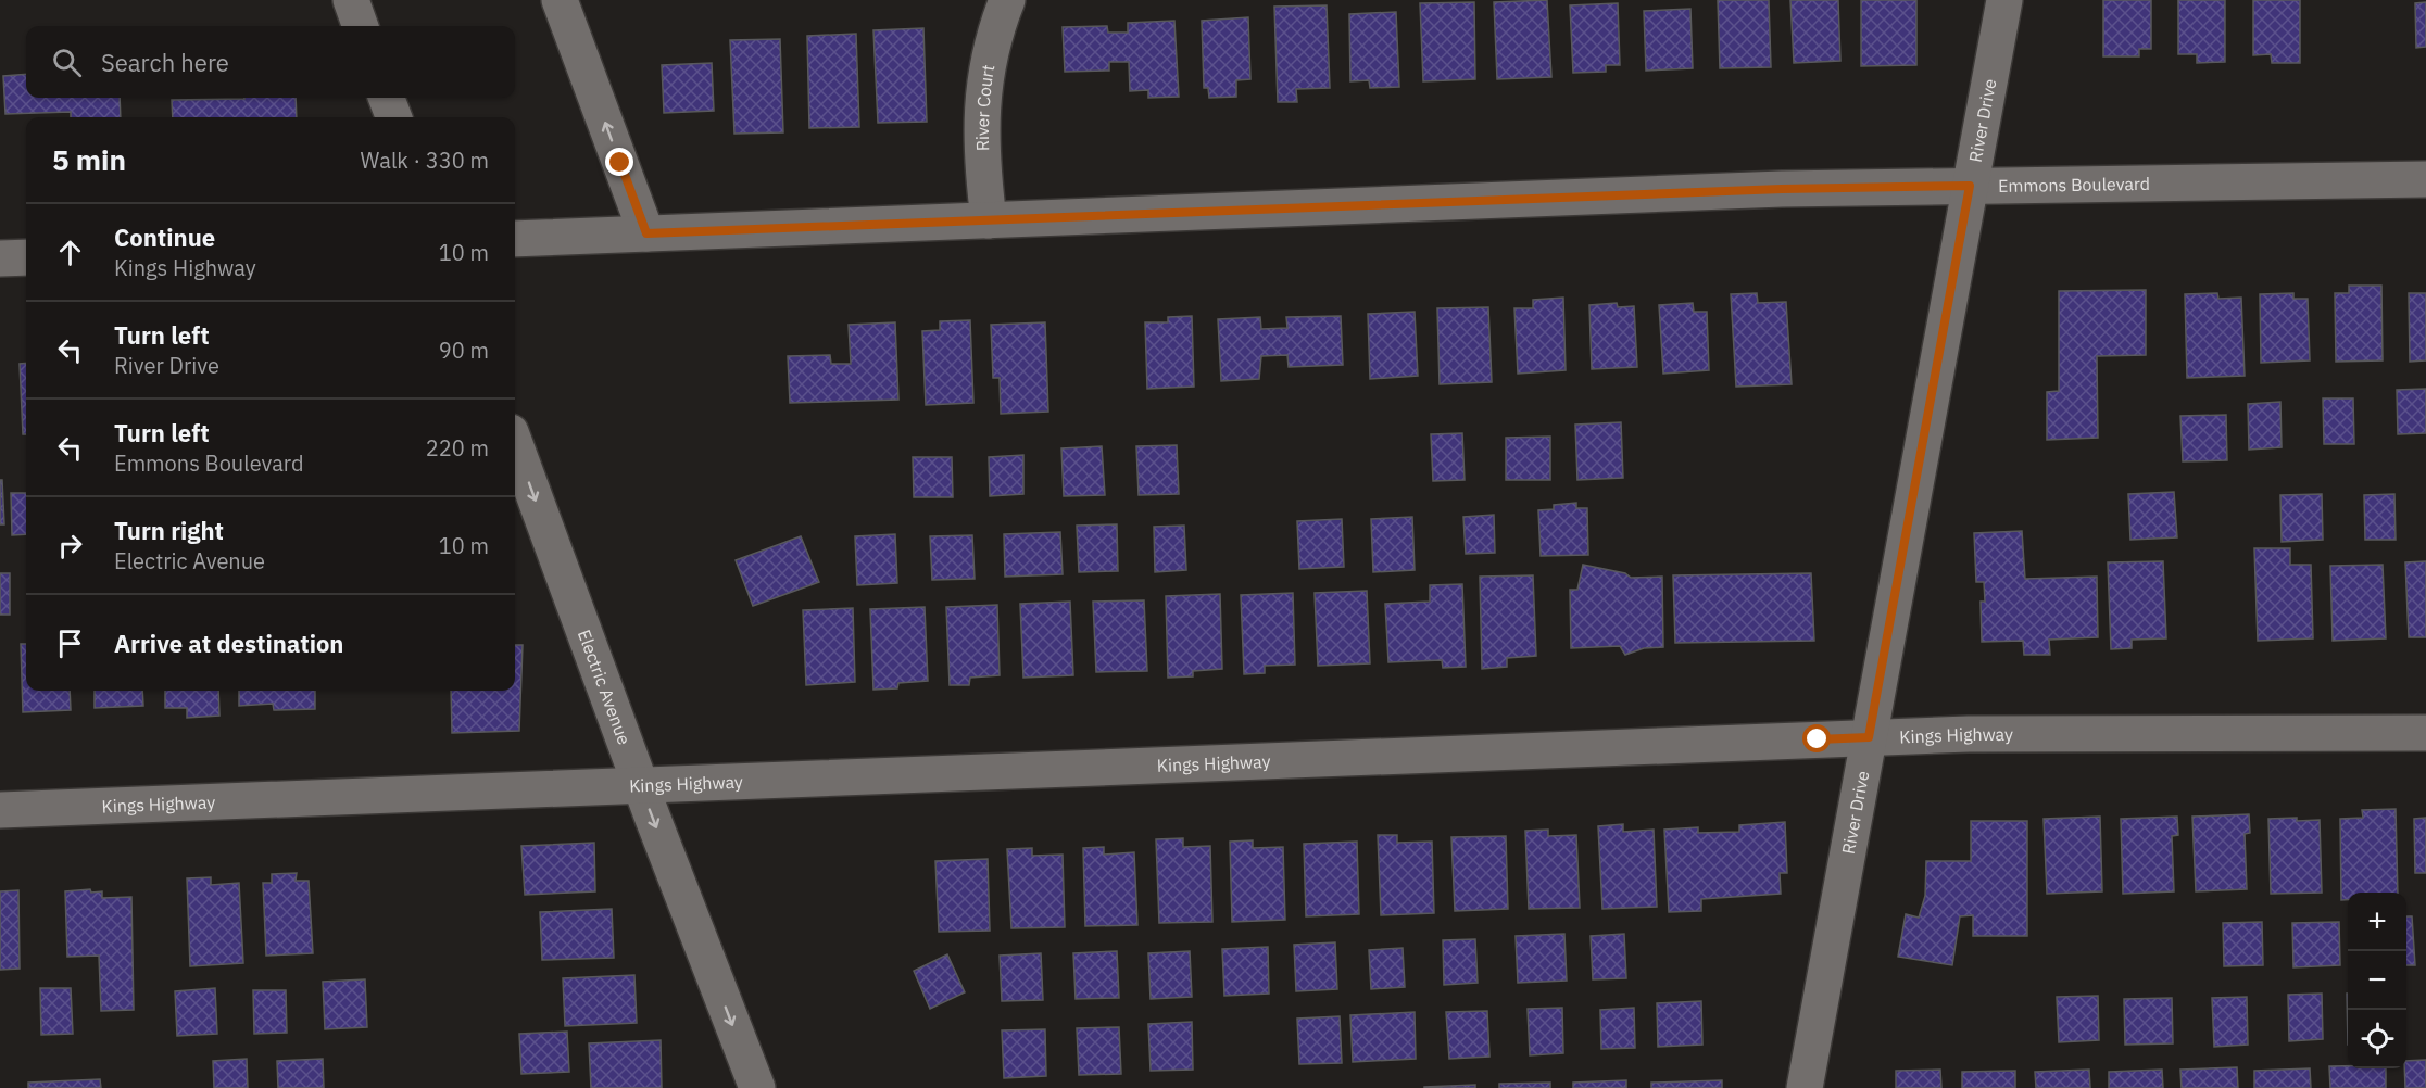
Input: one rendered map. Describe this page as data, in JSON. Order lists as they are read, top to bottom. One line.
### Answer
{"streets":{"street":["River Court","River Drive","Emmons Boulevard","Electric Avenue","Kings Highway"]},"crossings":[["River Court","Emmons Boulevard"],["River Drive","Emmons Boulevard"],["River Drive","Kings Highway"],["Electric Avenue","Kings Highway"]],"one_way":["Electric Avenue"],"page":{"search":"Search here","heading":["5 min","Walk · 330 m"],"list":[["Continue","Kings Highway","10 m"],["Turn left","River Drive","90 m"],["Turn left","Emmons Boulevard","220 m"],["Turn right","Electric Avenue","10 m"],"Arrive at destination"],"map_buttons":["+","−"]}}
